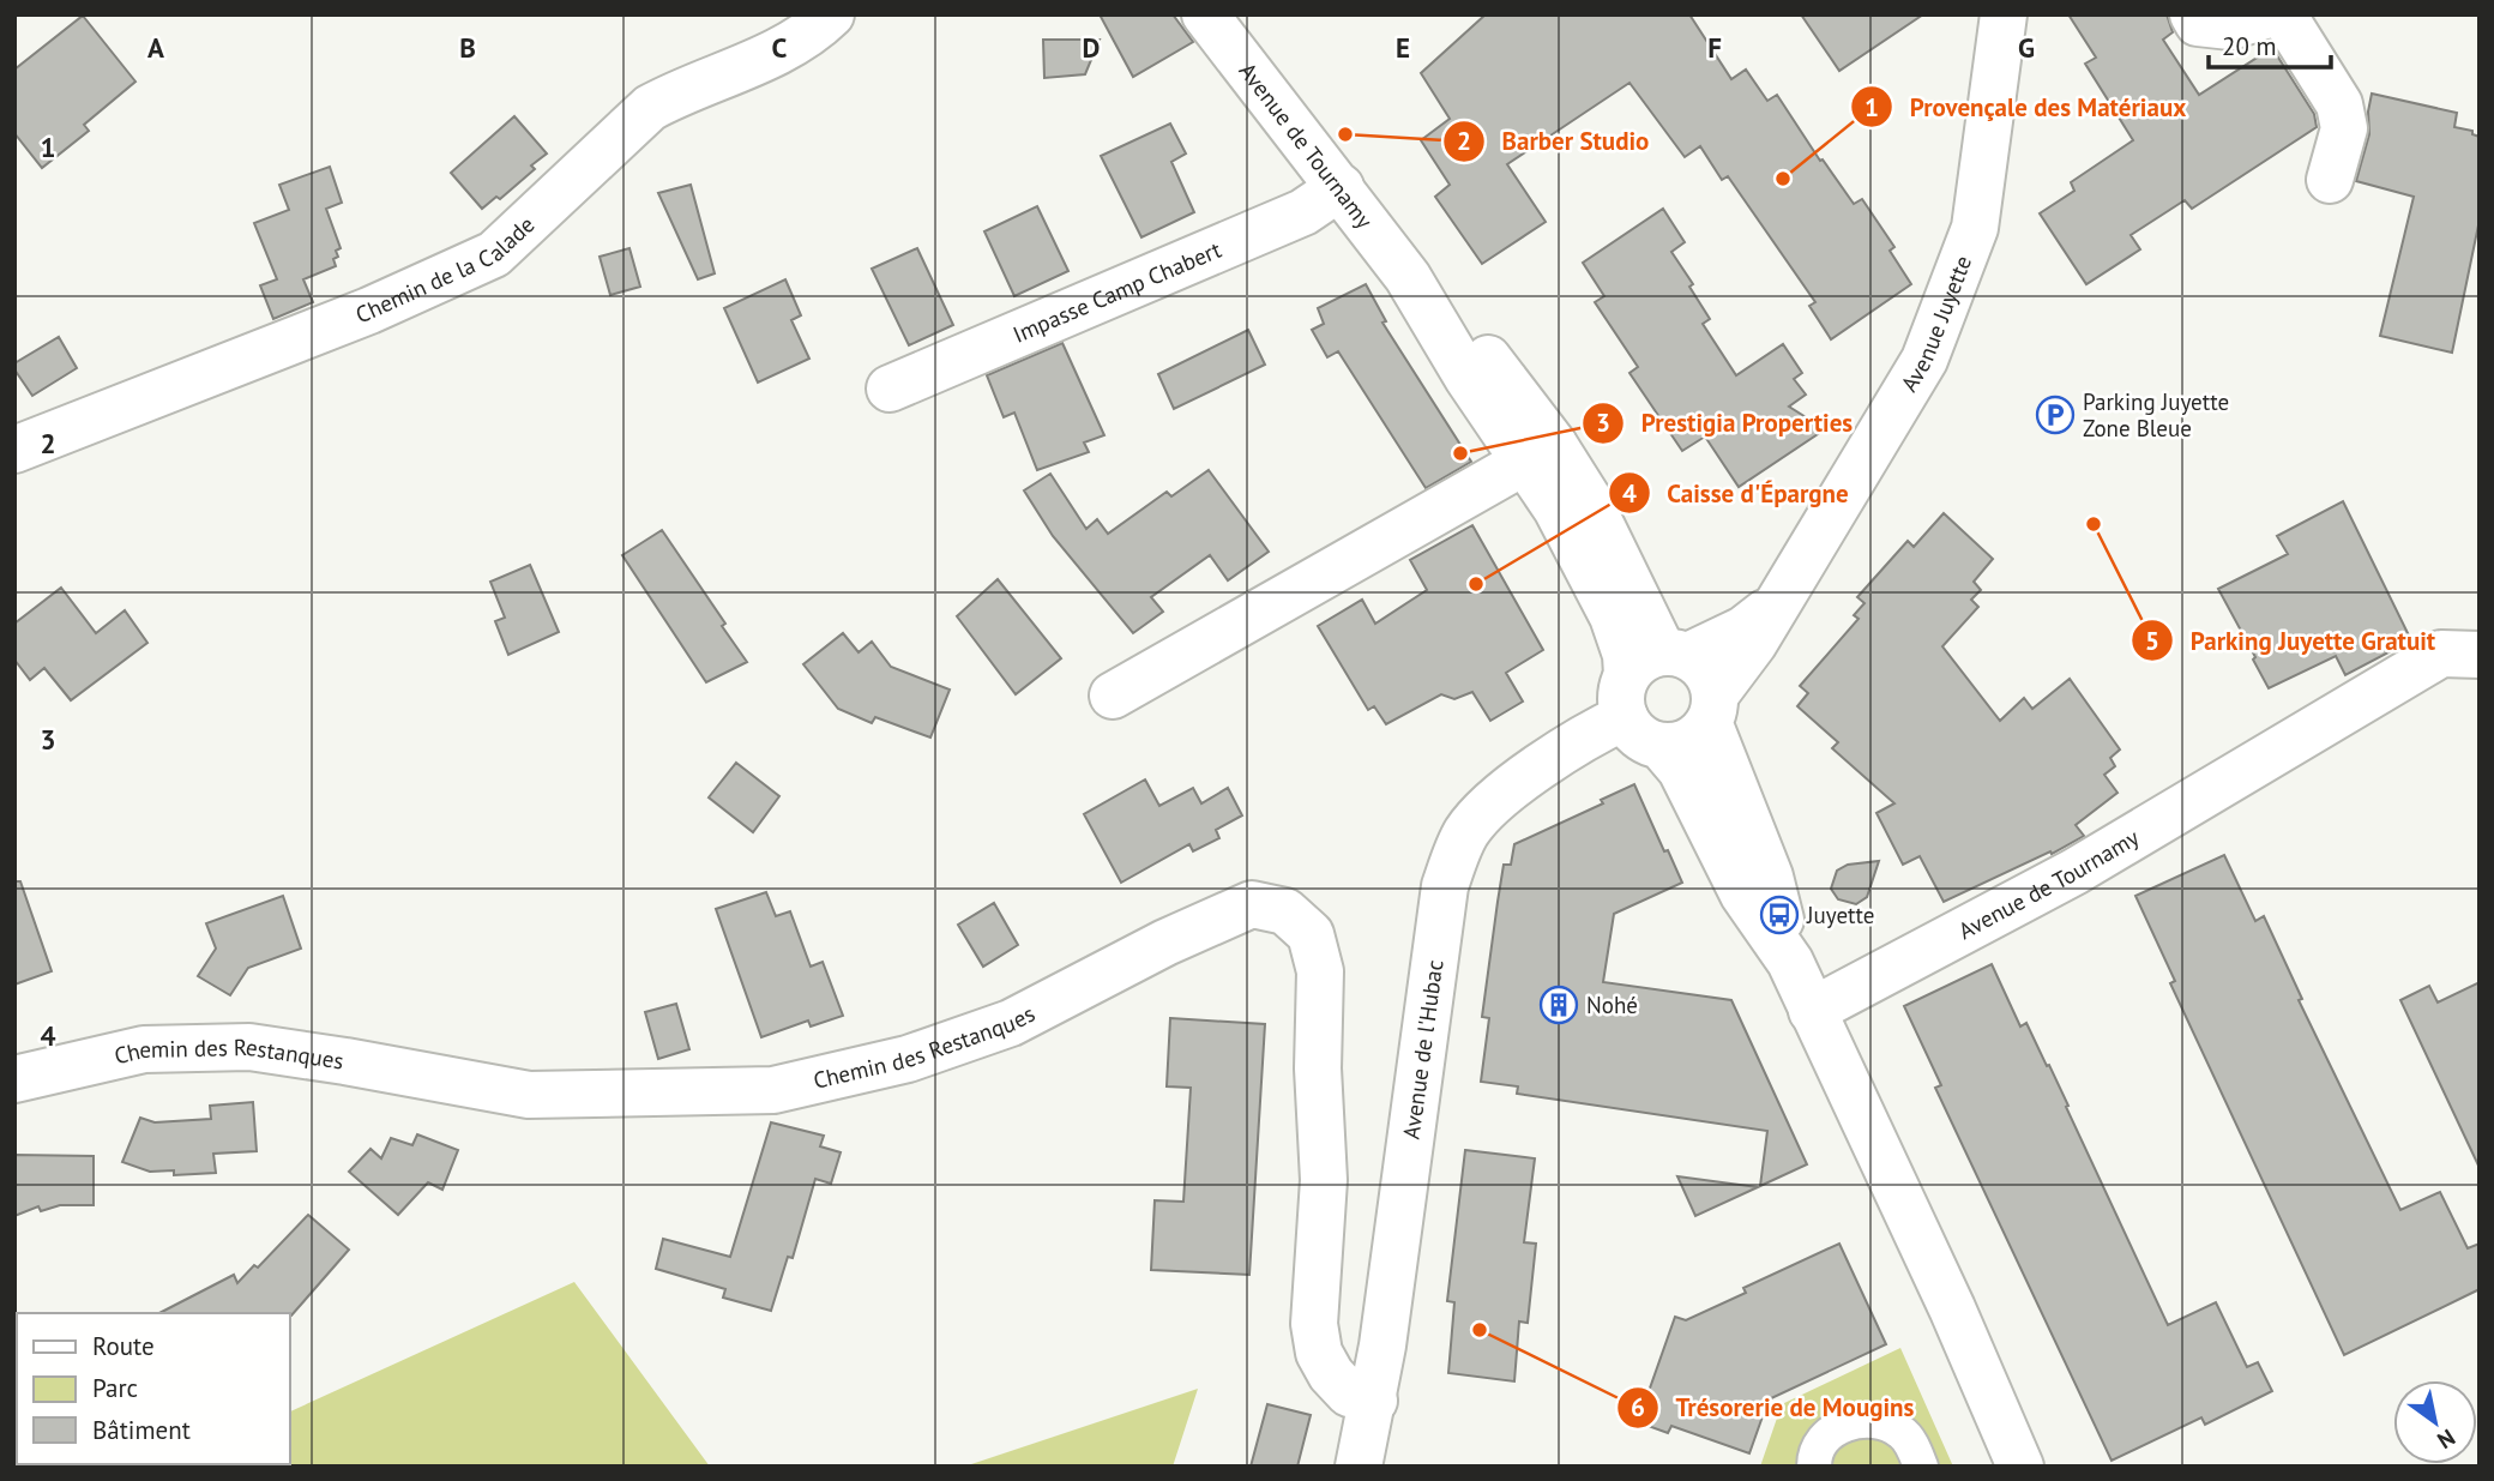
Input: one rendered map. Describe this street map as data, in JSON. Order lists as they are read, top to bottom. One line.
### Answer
{"streets":{"street":["Avenue de Tournamy","Chemin de la Calade","Impasse Camp Chabert","Avenue Juyette","Chemin des Restanques","Avenue de l'Hubac"]},"crossings":[["Avenue de Tournamy","Impasse Camp Chabert"],["Avenue de Tournamy","Avenue Juyette"],["Avenue de Tournamy","Avenue de l'Hubac"],["Avenue Juyette","Avenue de l'Hubac"],["Chemin des Restanques","Avenue de l'Hubac"]],"places":{"other":["Barber Studio","Provençale des Matériaux","Prestigia Properties","Parking Juyette Gratuit","Caisse d'Épargne","Trésorerie de Mougins"],"parking":["Parking Juyette Zone Bleue"],"bus stop":["Juyette"],"building":["Nohé"]},"legend":["Route","Parc","Bâtiment"],"scale_bar":"20 m","north":"bottom right","grid":{"columns":["A","B","C","D","E","F","G"],"rows":["1","2","3","4"]}}
